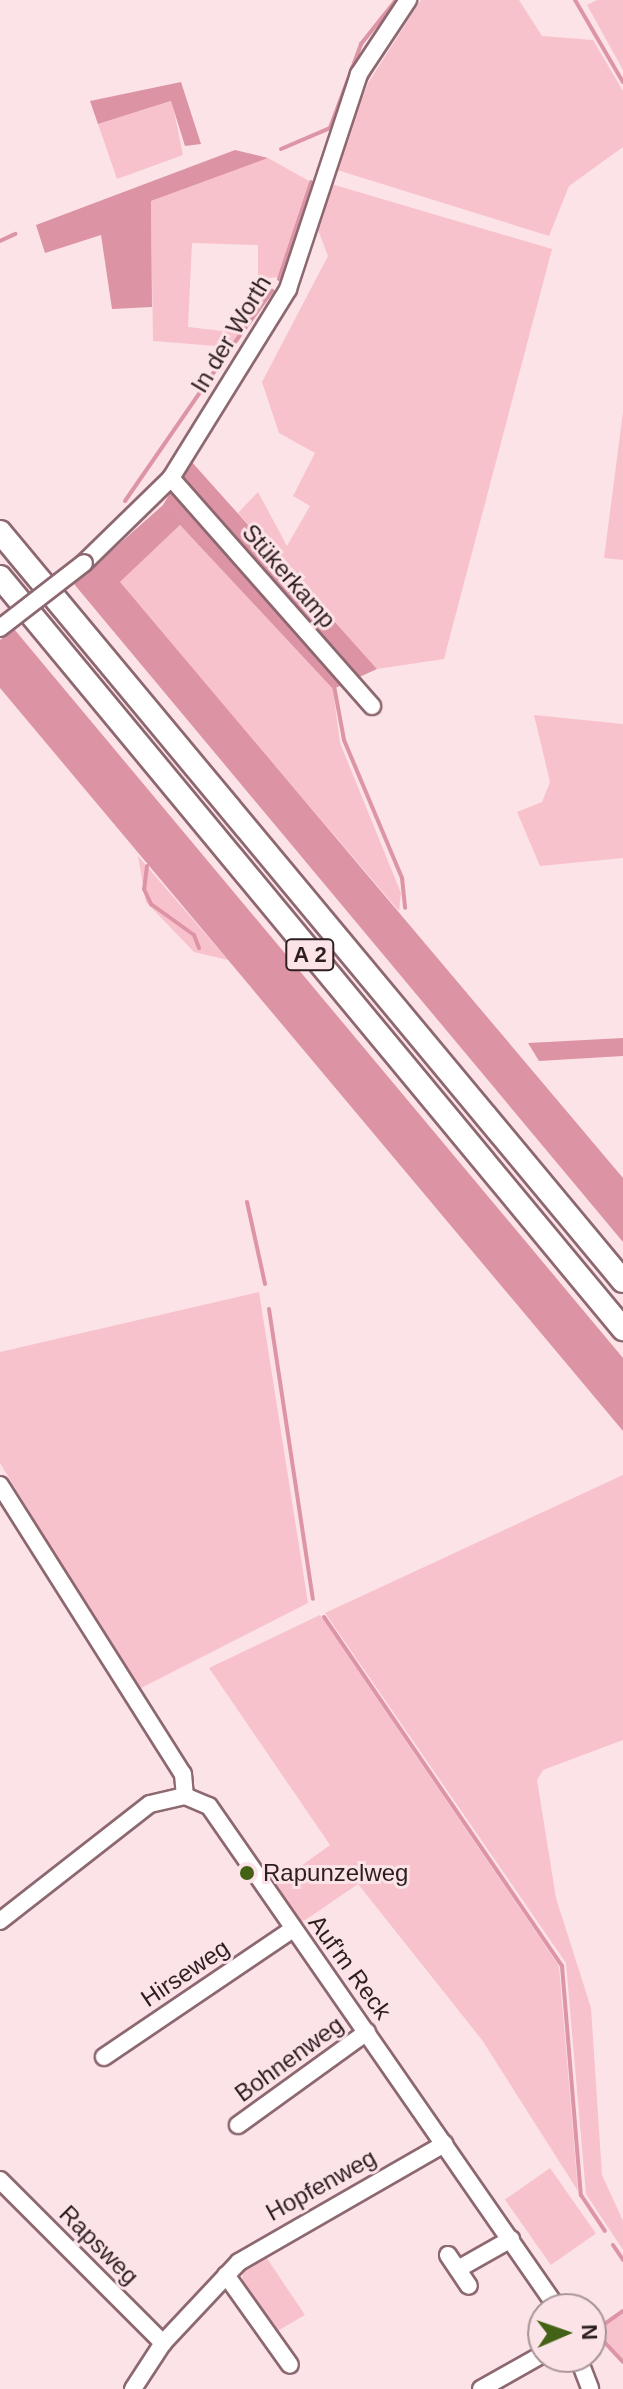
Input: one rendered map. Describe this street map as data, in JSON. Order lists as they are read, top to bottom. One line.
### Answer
{"streets":{"highway":["A 2"],"street":["In der Worth","Stükerkamp","Auf'm Reck","Hirseweg","Bohnenweg","Hopfenweg","Rapsweg"]},"crossings":[["In der Worth","Stükerkamp"],["Auf'm Reck","Hirseweg"],["Auf'm Reck","Bohnenweg"],["Auf'm Reck","Hopfenweg"],["Hopfenweg","Rapsweg"]],"places":["Rapunzelweg"],"north":"right"}
